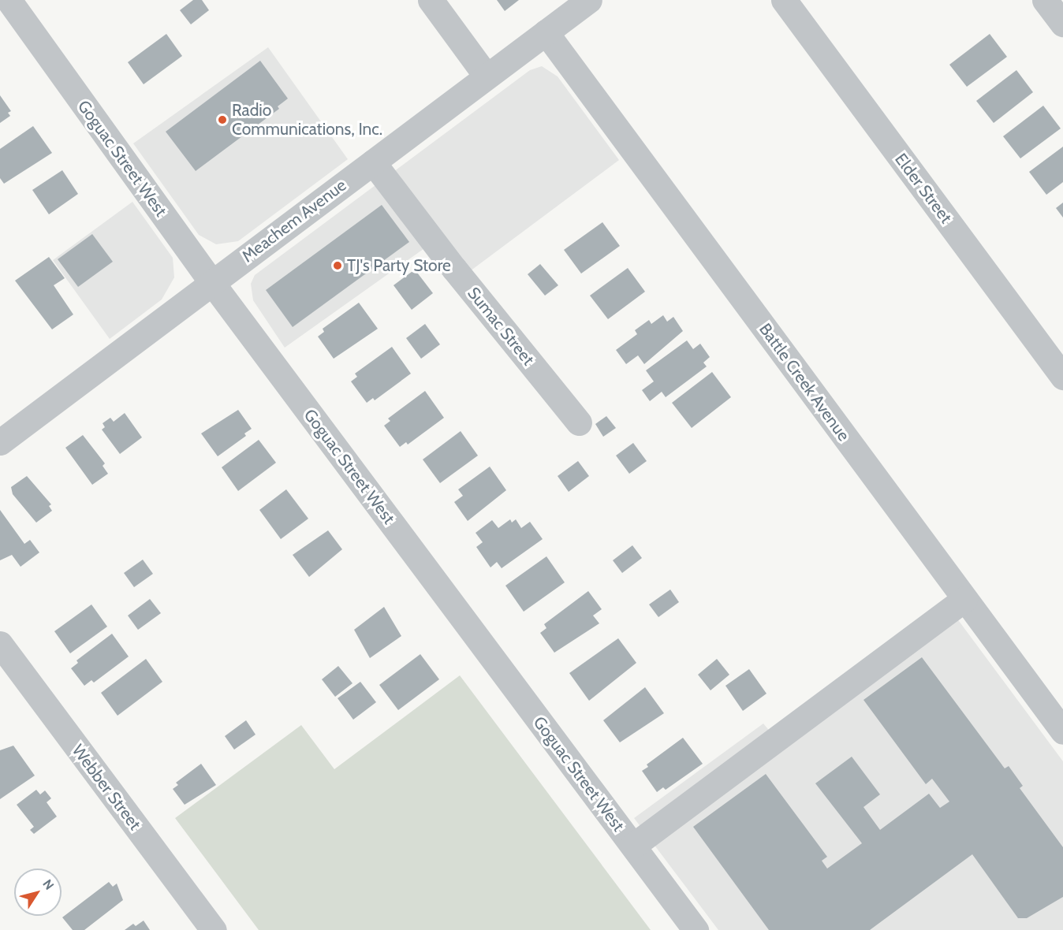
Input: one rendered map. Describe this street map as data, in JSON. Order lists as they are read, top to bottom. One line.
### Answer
{"streets":{"street":["Goguac Street West","Elder Street","Meachem Avenue","Sumac Street","Battle Creek Avenue","Webber Street"]},"crossings":[["Goguac Street West","Meachem Avenue"],["Meachem Avenue","Sumac Street"],["Meachem Avenue","Battle Creek Avenue"]],"places":["Radio Communications, Inc.","TJ's Party Store"],"north":"top right"}
